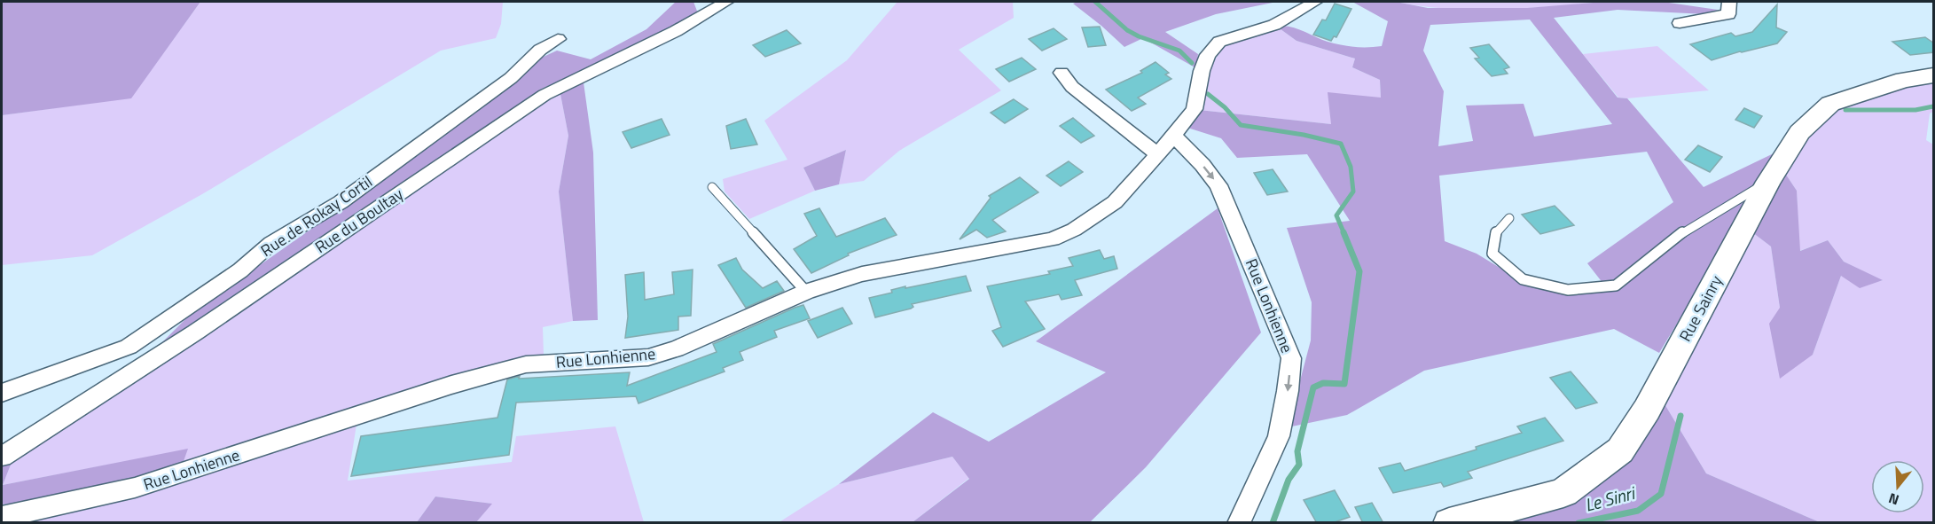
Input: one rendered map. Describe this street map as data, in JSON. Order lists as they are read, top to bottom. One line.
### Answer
{"streets":{"street":["Rue de Rokay Cortil","Rue du Boultay","Rue Lonhienne","Rue Sainry"]},"water":["Le Sinri"],"north":"bottom"}
